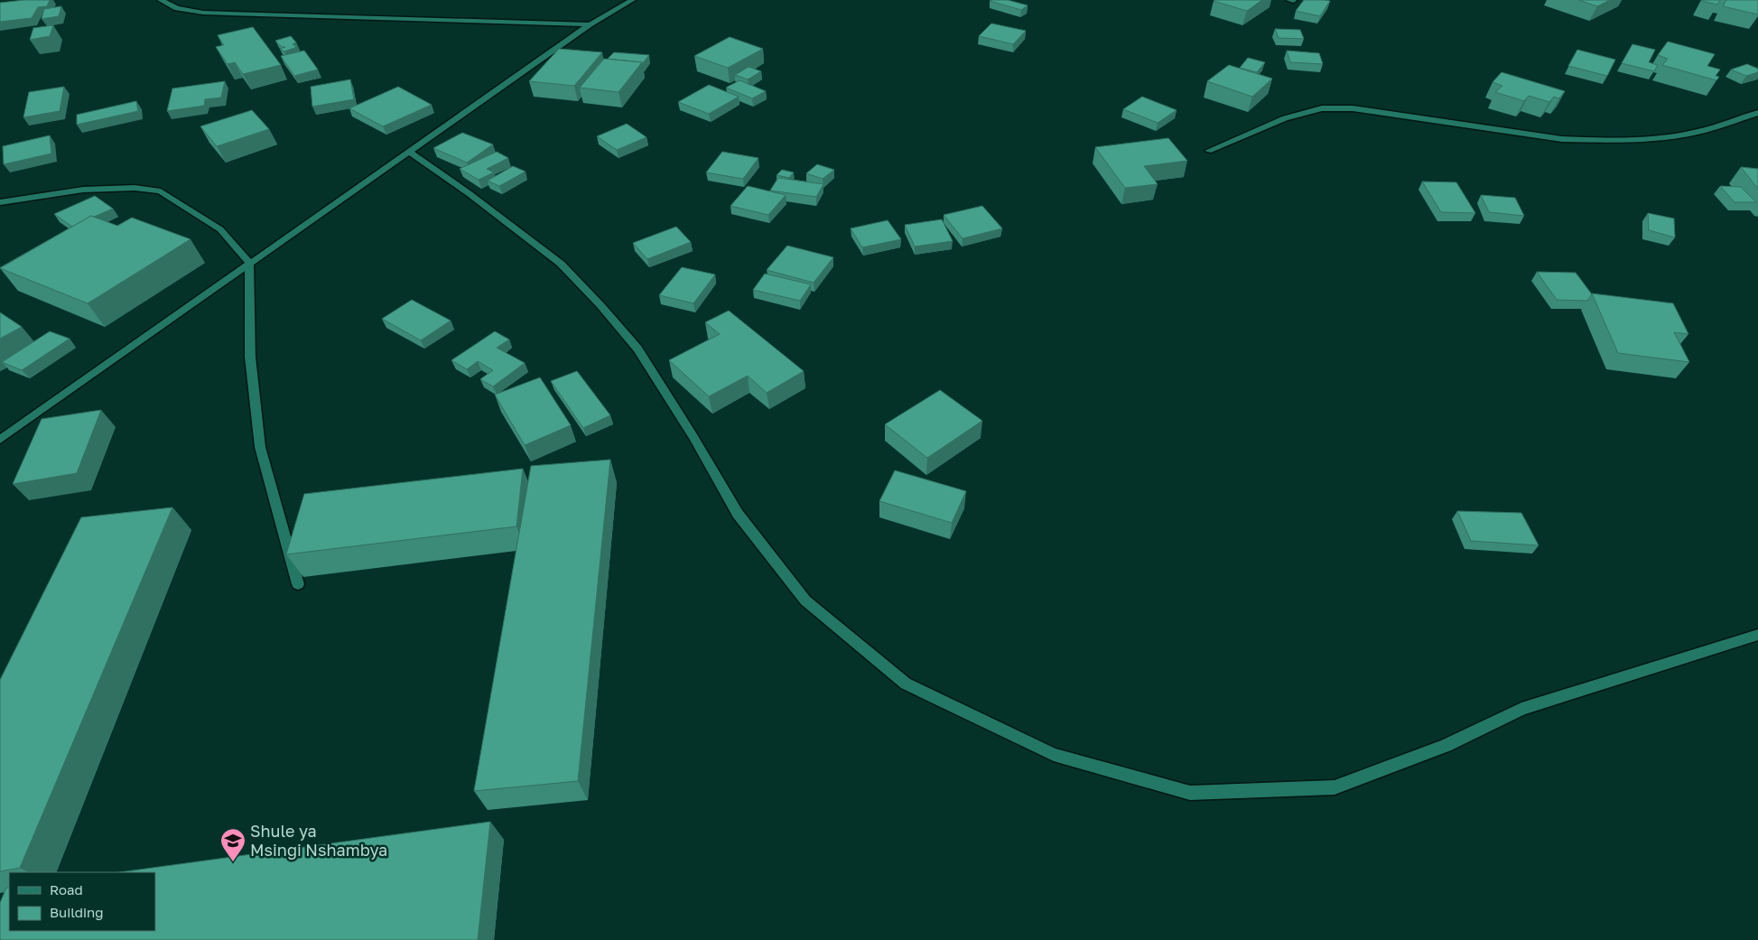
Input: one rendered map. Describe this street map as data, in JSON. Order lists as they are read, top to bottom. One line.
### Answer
{"places":{"school or university":["Shule ya Msingi Nshambya"]},"legend":["Road","Building"]}
